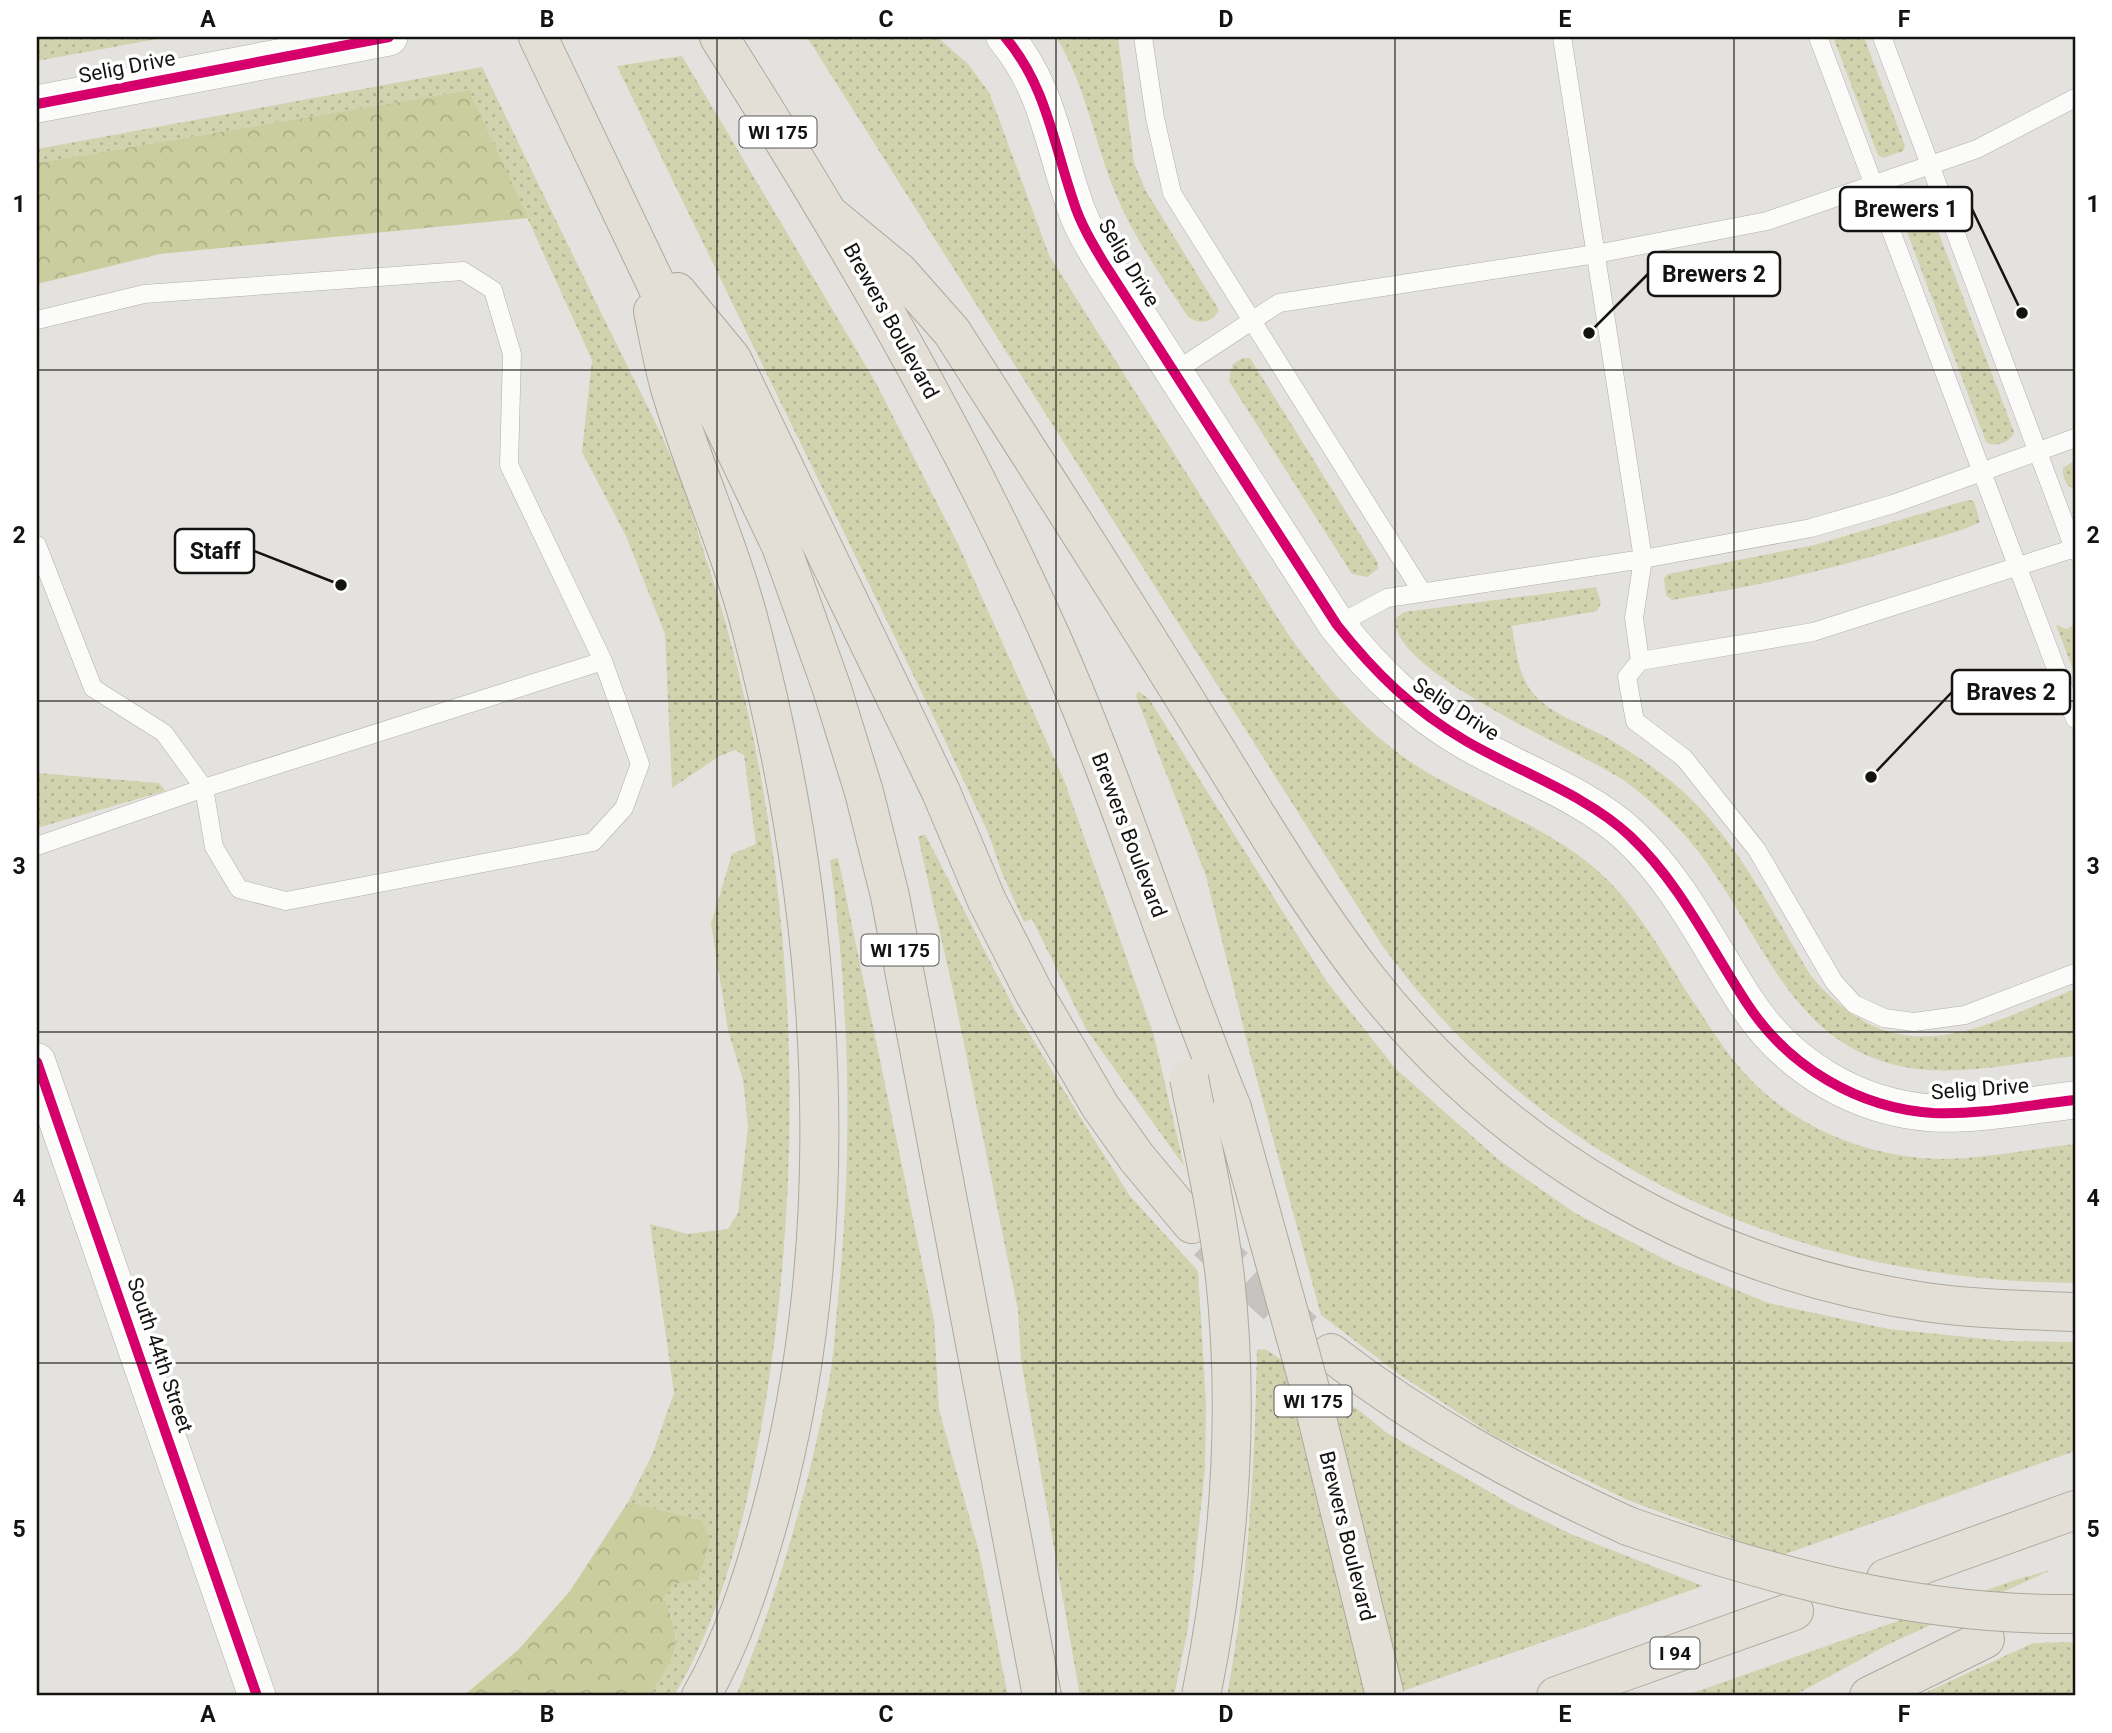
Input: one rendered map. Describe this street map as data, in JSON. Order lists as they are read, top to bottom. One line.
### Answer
{"streets":{"highway":["WI 175","Brewers Boulevard","I 94"],"street":["Selig Drive","South 44th Street"]},"places":["Brewers 1","Brewers 2","Staff","Braves 2"],"grid":{"columns":["A","B","C","D","E","F"],"rows":["1","2","3","4","5"]}}
